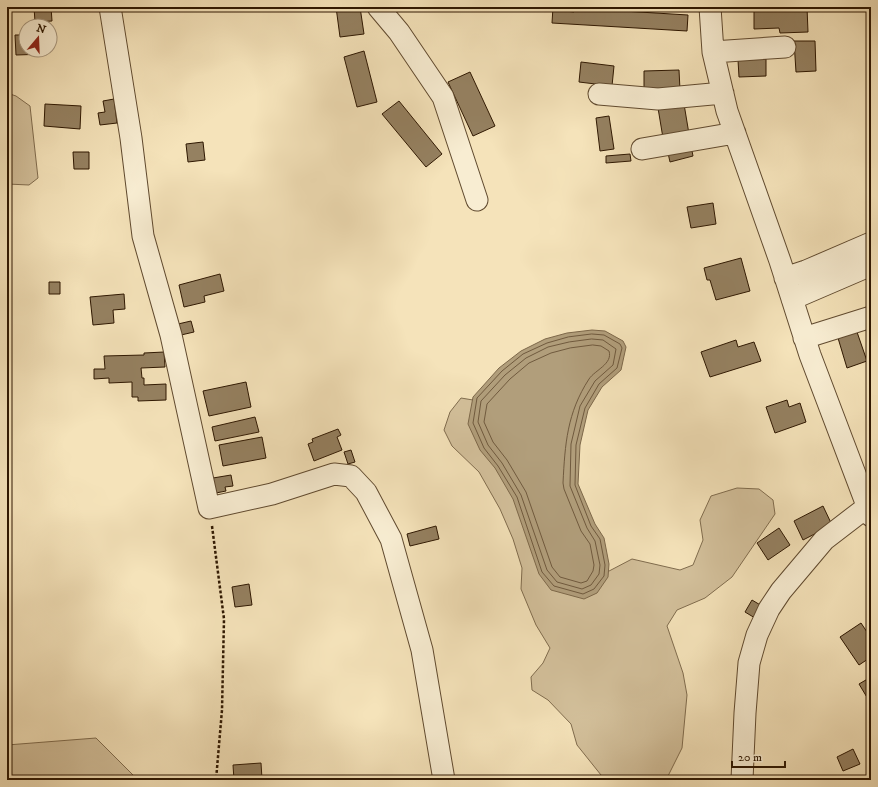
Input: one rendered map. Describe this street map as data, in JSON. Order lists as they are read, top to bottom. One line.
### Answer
{"scale_bar":"20 m","north":"top"}
